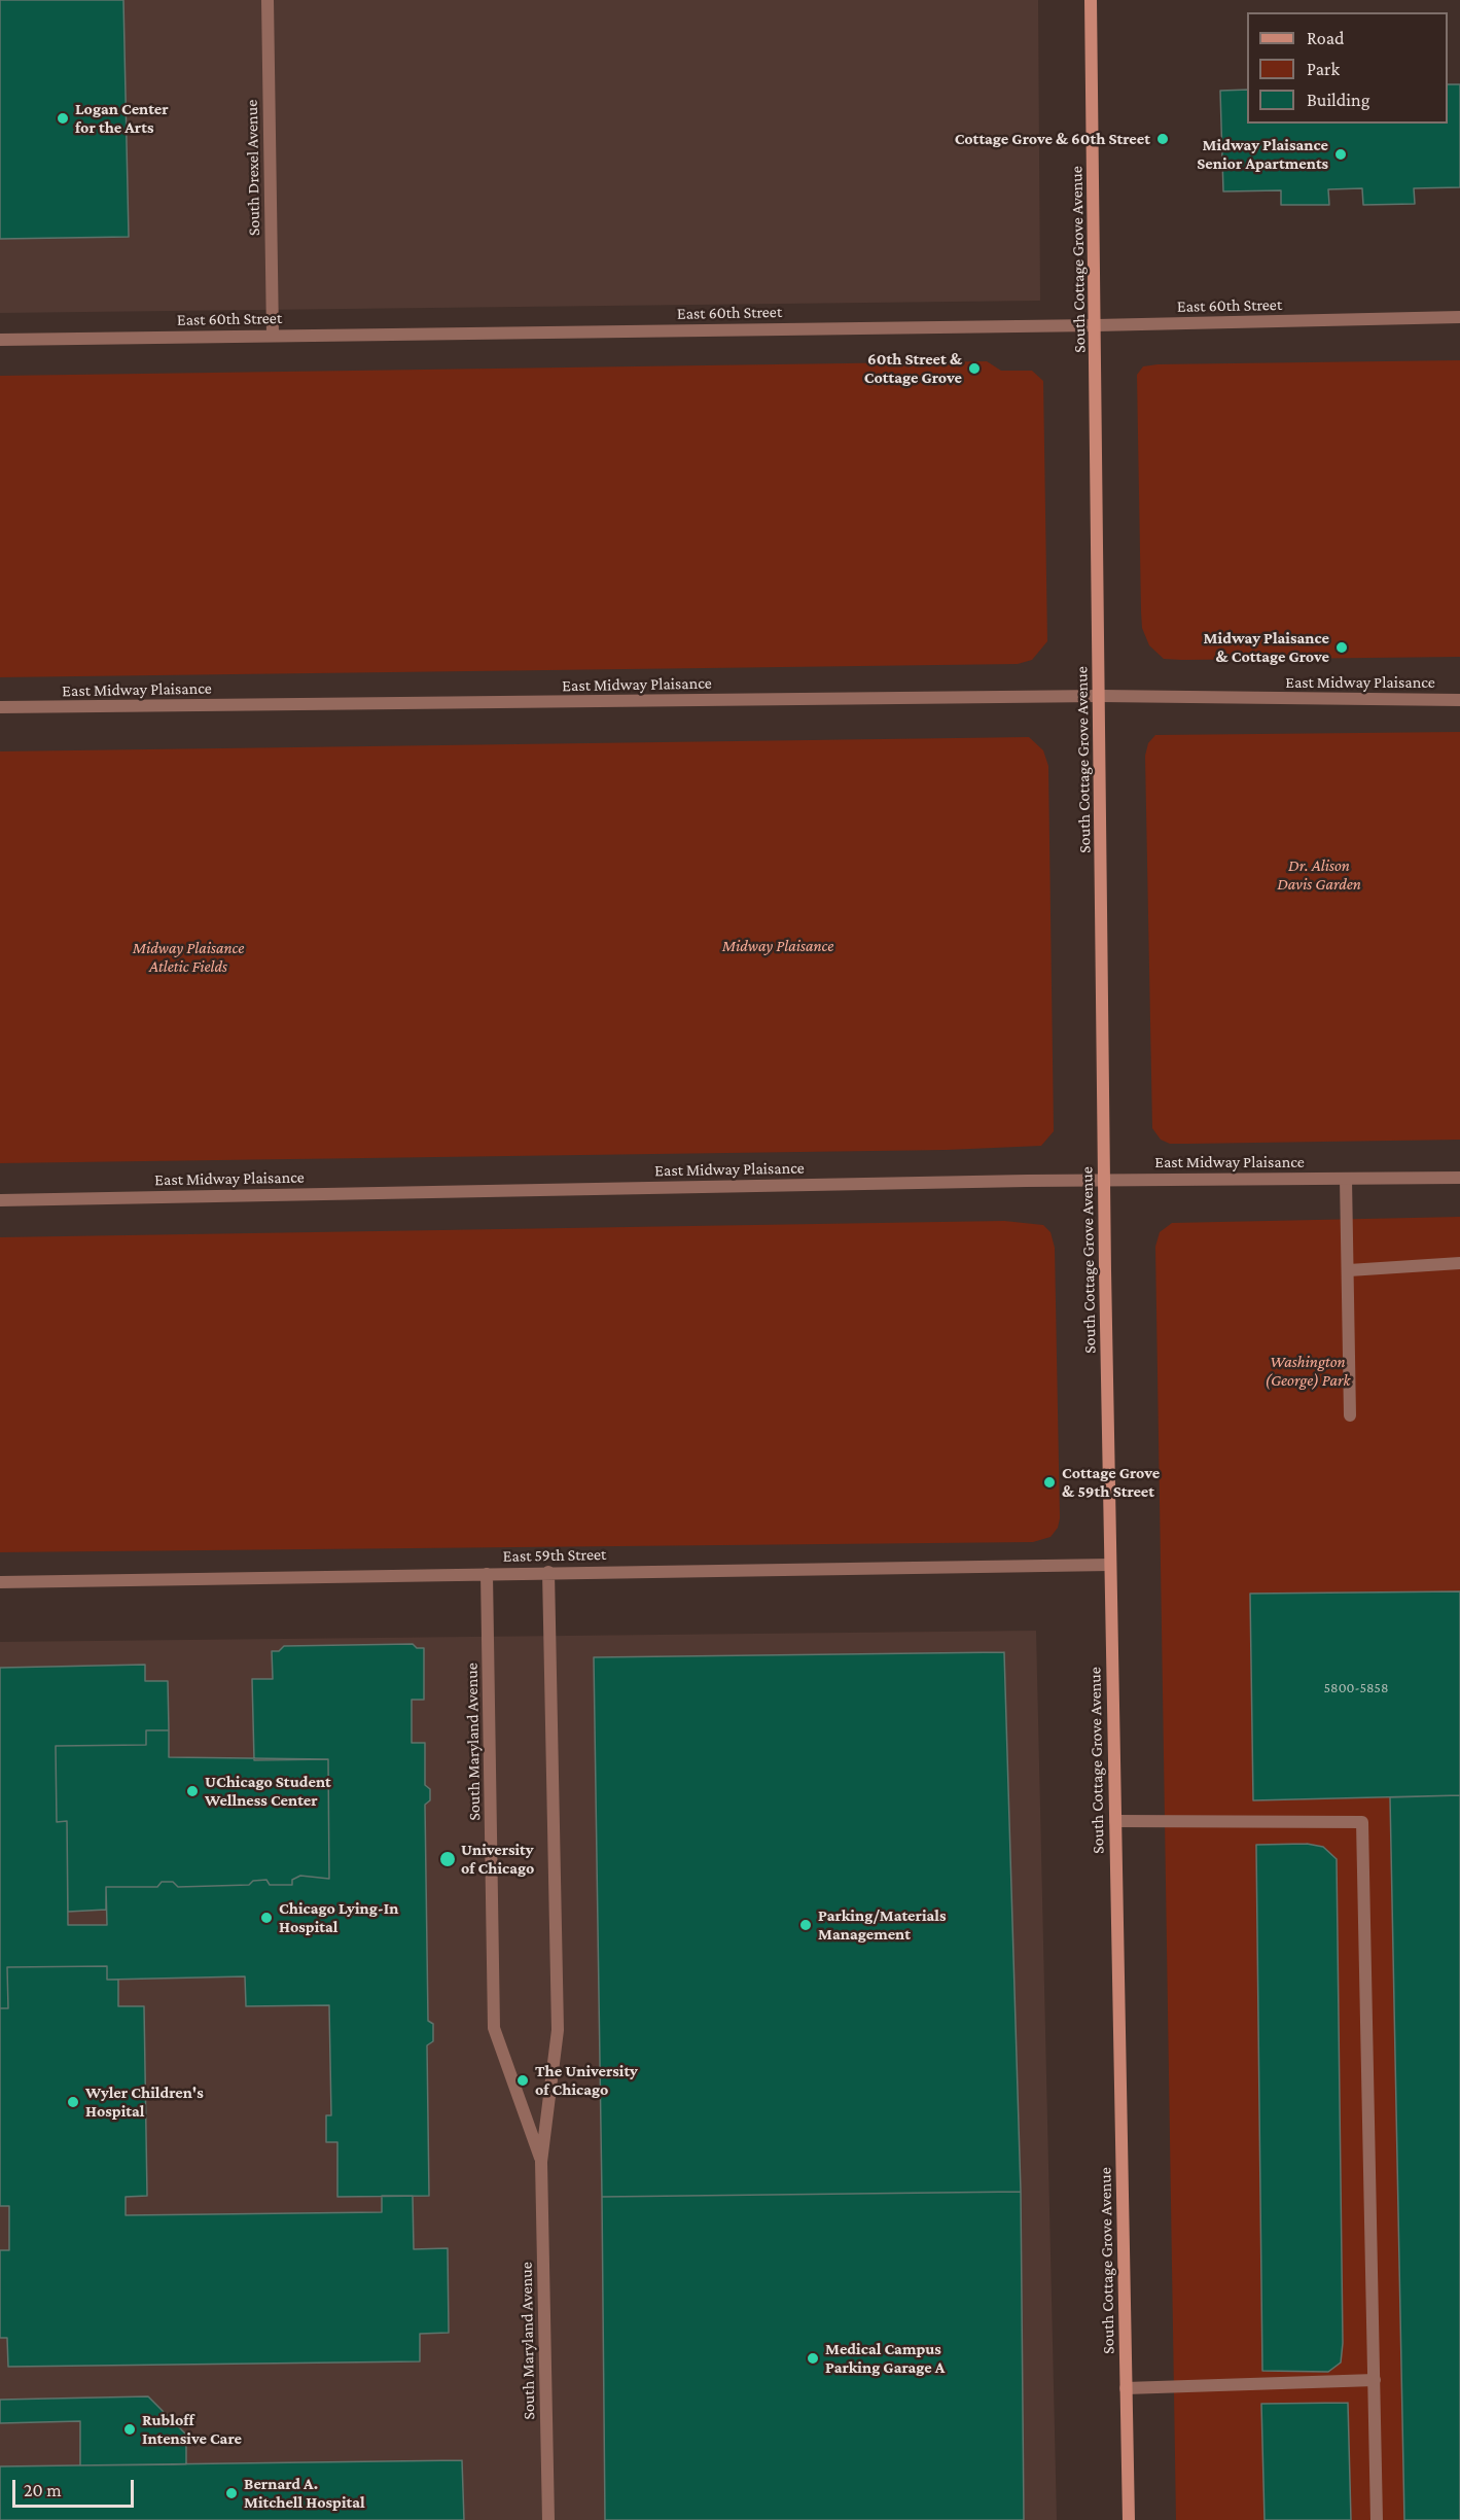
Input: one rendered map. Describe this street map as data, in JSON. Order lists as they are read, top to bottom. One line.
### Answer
{"streets":{"main road":["South Cottage Grove Avenue"],"street":["South Drexel Avenue","East 60th Street","East Midway Plaisance","East 59th Street","South Maryland Avenue"]},"crossings":[["South Drexel Avenue","East 60th Street"],["South Cottage Grove Avenue","East 60th Street"],["South Cottage Grove Avenue","East Midway Plaisance"],["South Cottage Grove Avenue","East 59th Street"],["East 59th Street","South Maryland Avenue"]],"parks":["Dr. Alison Davis Garden","Midway Plaisance","Midway Plaisance Atletic Fields","Washington (George) Park"],"places":["Logan Center for the Arts","Cottage Grove & 60th Street","Midway Plaisance Senior Apartments","60th Street & Cottage Grove","Midway Plaisance & Cottage Grove","Cottage Grove & 59th Street","UChicago Student Wellness Center","University of Chicago","Chicago Lying-In Hospital","Parking/Materials Management","The University of Chicago","Wyler Children's Hospital","Medical Campus Parking Garage A","Rubloff Intensive Care","Bernard A. Mitchell Hospital"],"house_numbers":["5800-5858"],"legend":["Road","Park","Building"],"scale_bar":"20 m"}
